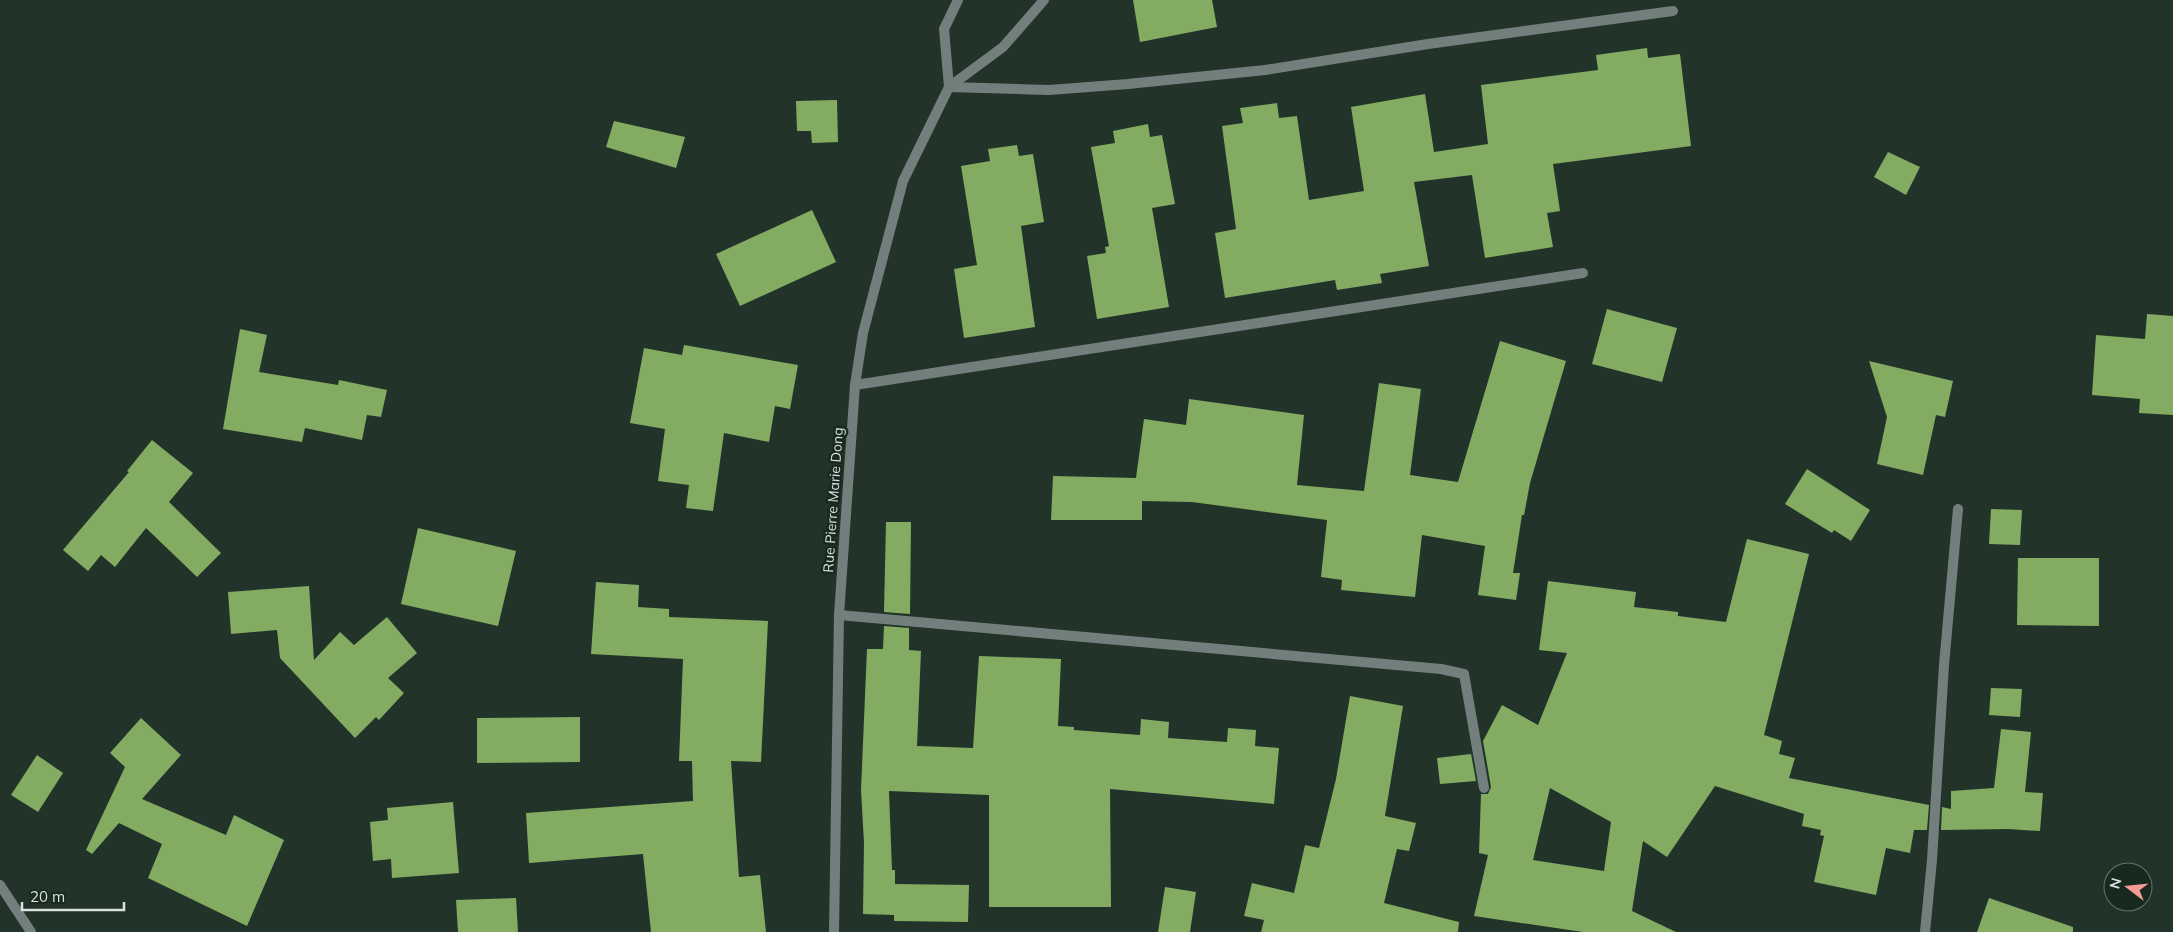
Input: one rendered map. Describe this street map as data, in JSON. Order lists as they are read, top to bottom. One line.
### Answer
{"streets":{"street":["Rue Pierre Marie Dong"]},"scale_bar":"20 m","north":"left"}
